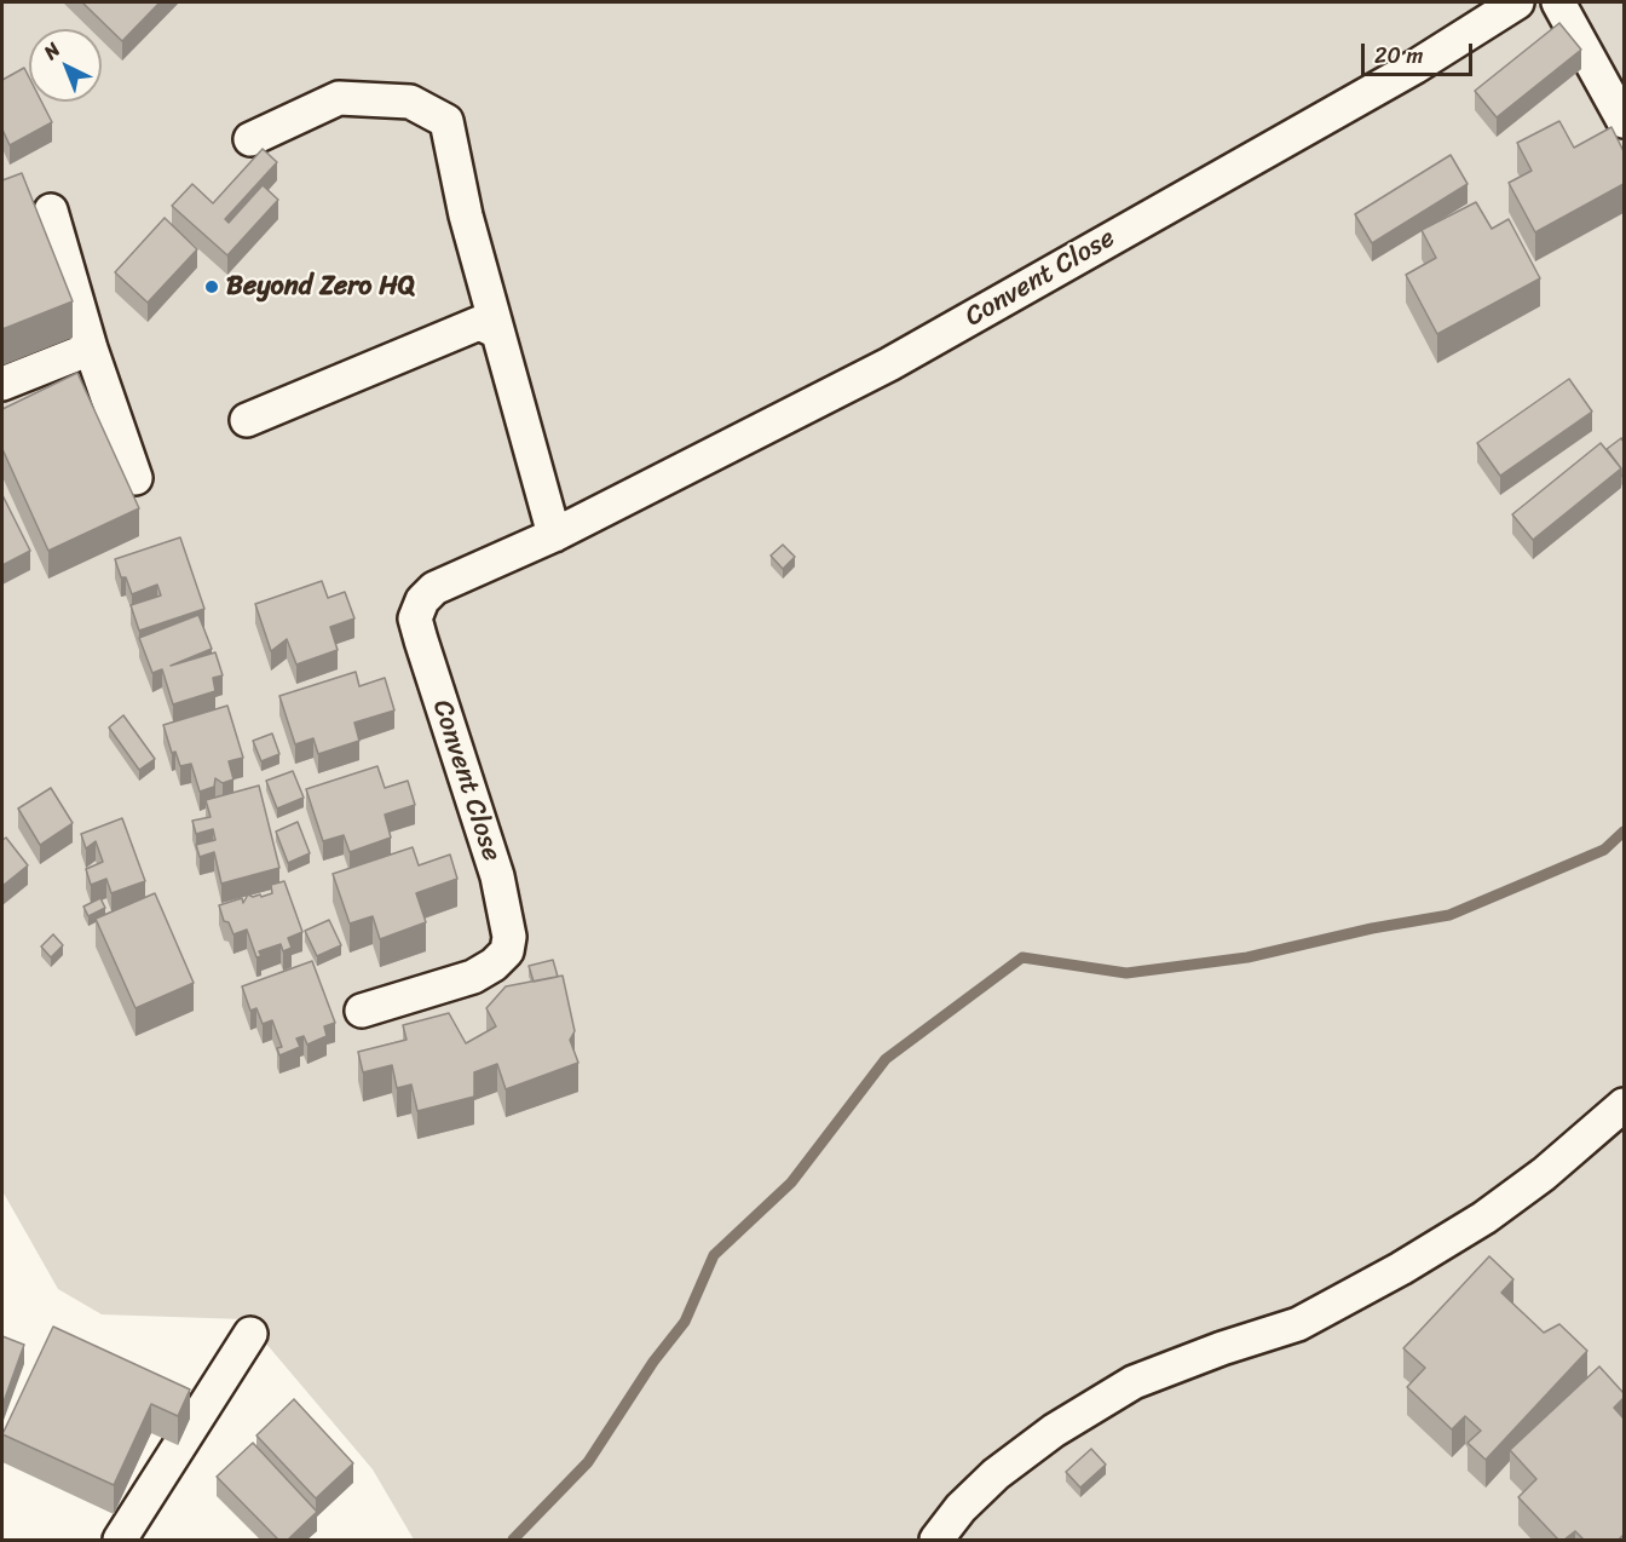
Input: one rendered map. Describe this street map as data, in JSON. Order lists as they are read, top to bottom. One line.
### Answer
{"streets":{"street":["Convent Close"]},"places":["Beyond Zero HQ"],"scale_bar":"20 m","north":"top left"}
